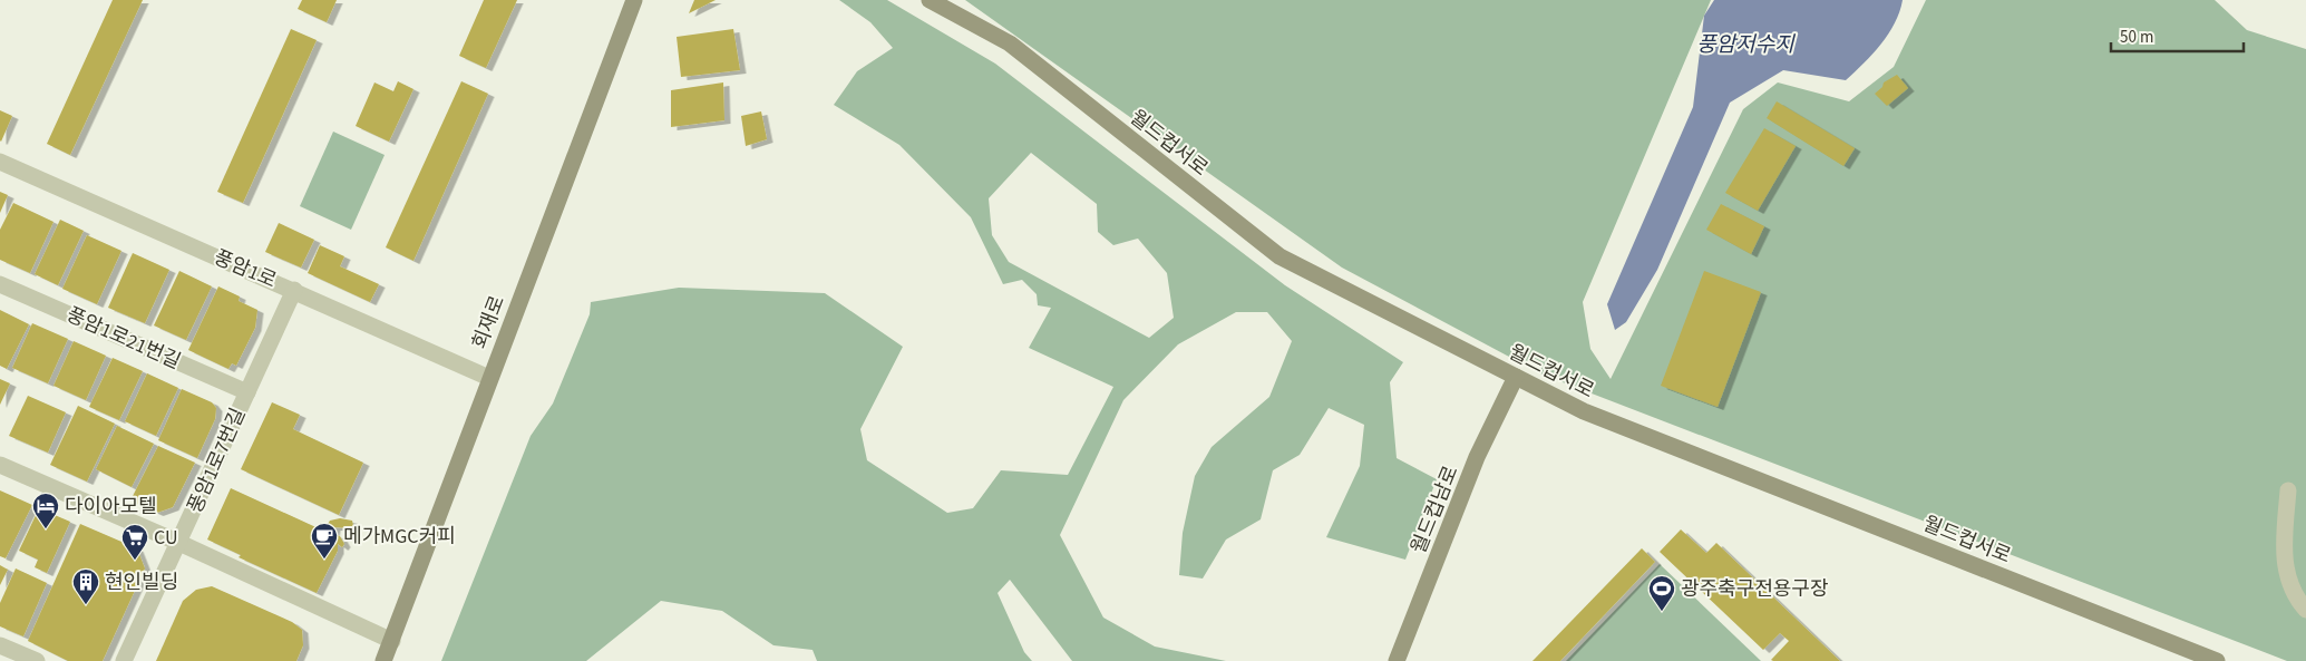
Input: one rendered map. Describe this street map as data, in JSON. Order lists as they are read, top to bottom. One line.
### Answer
{"streets":{"street":["월드컵서로","풍암1로","회재로","풍암1로21번길","풍암1로7번길","월드컵남로"]},"crossings":[["월드컵서로","월드컵남로"],["풍암1로","회재로"],["풍암1로","풍암1로7번길"],["풍암1로21번길","풍암1로7번길"]],"water":["풍암저수지"],"places":{"hotel":["다이아모텔"],"cafe":["메가MGC커피"],"supermarket":["CU"],"building":["현인빌딩"],"sports":["광주축구전용구장"]},"scale_bar":"50 m"}
